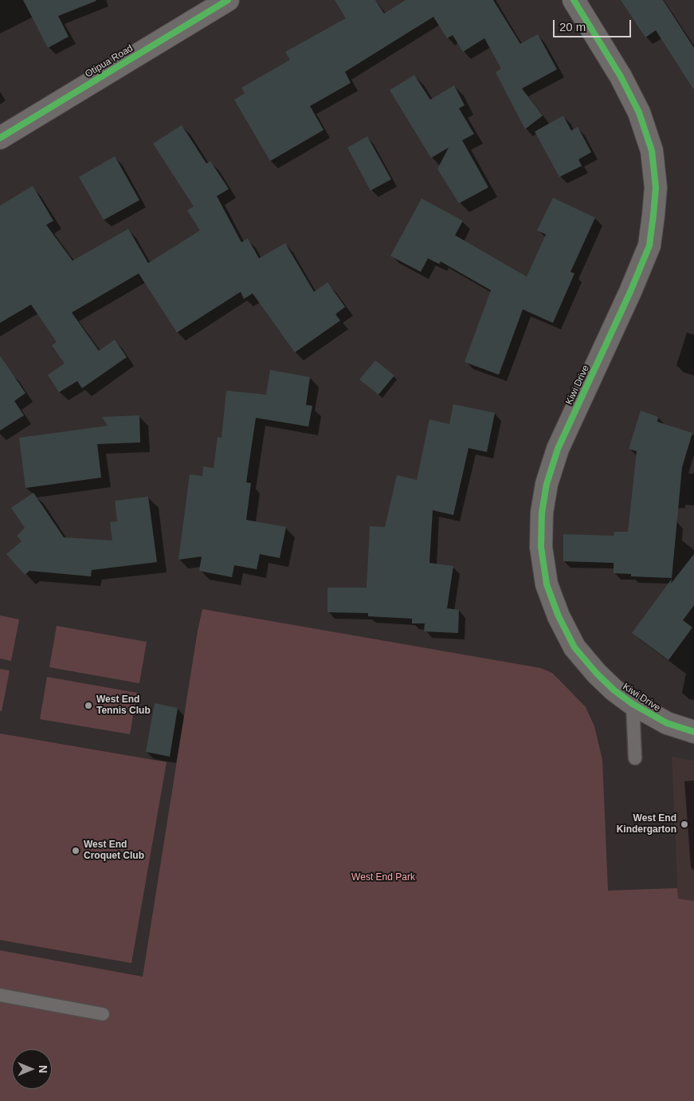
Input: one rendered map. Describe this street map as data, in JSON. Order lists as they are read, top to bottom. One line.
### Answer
{"streets":{"street":["Otipua Road","Kiwi Drive"]},"parks":["West End Park"],"places":["West End Tennis Club","West End Kindergarton","West End Croquet Club"],"scale_bar":"20 m","north":"right"}
